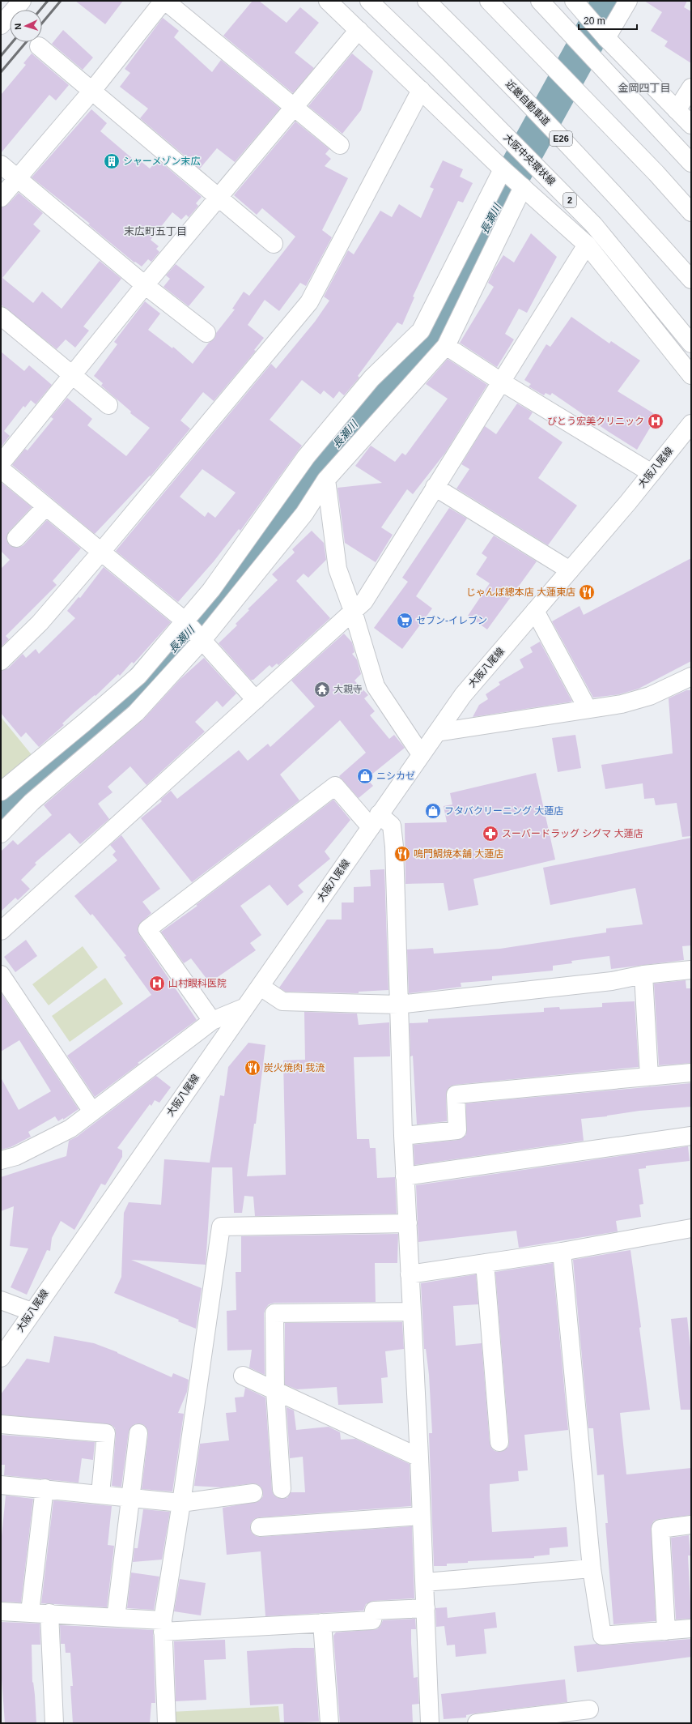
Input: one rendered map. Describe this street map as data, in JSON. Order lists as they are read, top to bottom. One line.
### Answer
{"streets":{"main road":["近畿自動車道","E26","大阪中央環状線","2","大阪八尾線"]},"districts":["金岡四丁目","末広町五丁目"],"water":["長瀬川"],"places":{"building":["シャーメゾン末広"],"hospital":["びとう宏美クリニック","山村眼科医院"],"restaurant":["じゃんぼ總本店 大蓮東店","鳴門鯛焼本舗 大蓮店","炭火焼肉 我流"],"supermarket":["セブン-イレブン"],"temple":["大親寺"],"shop":["ニシカゼ","フタバクリーニング 大蓮店"],"pharmacy":["スーバードラッグ シグマ 大蓮店"]},"scale_bar":"20 m","north":"left"}
